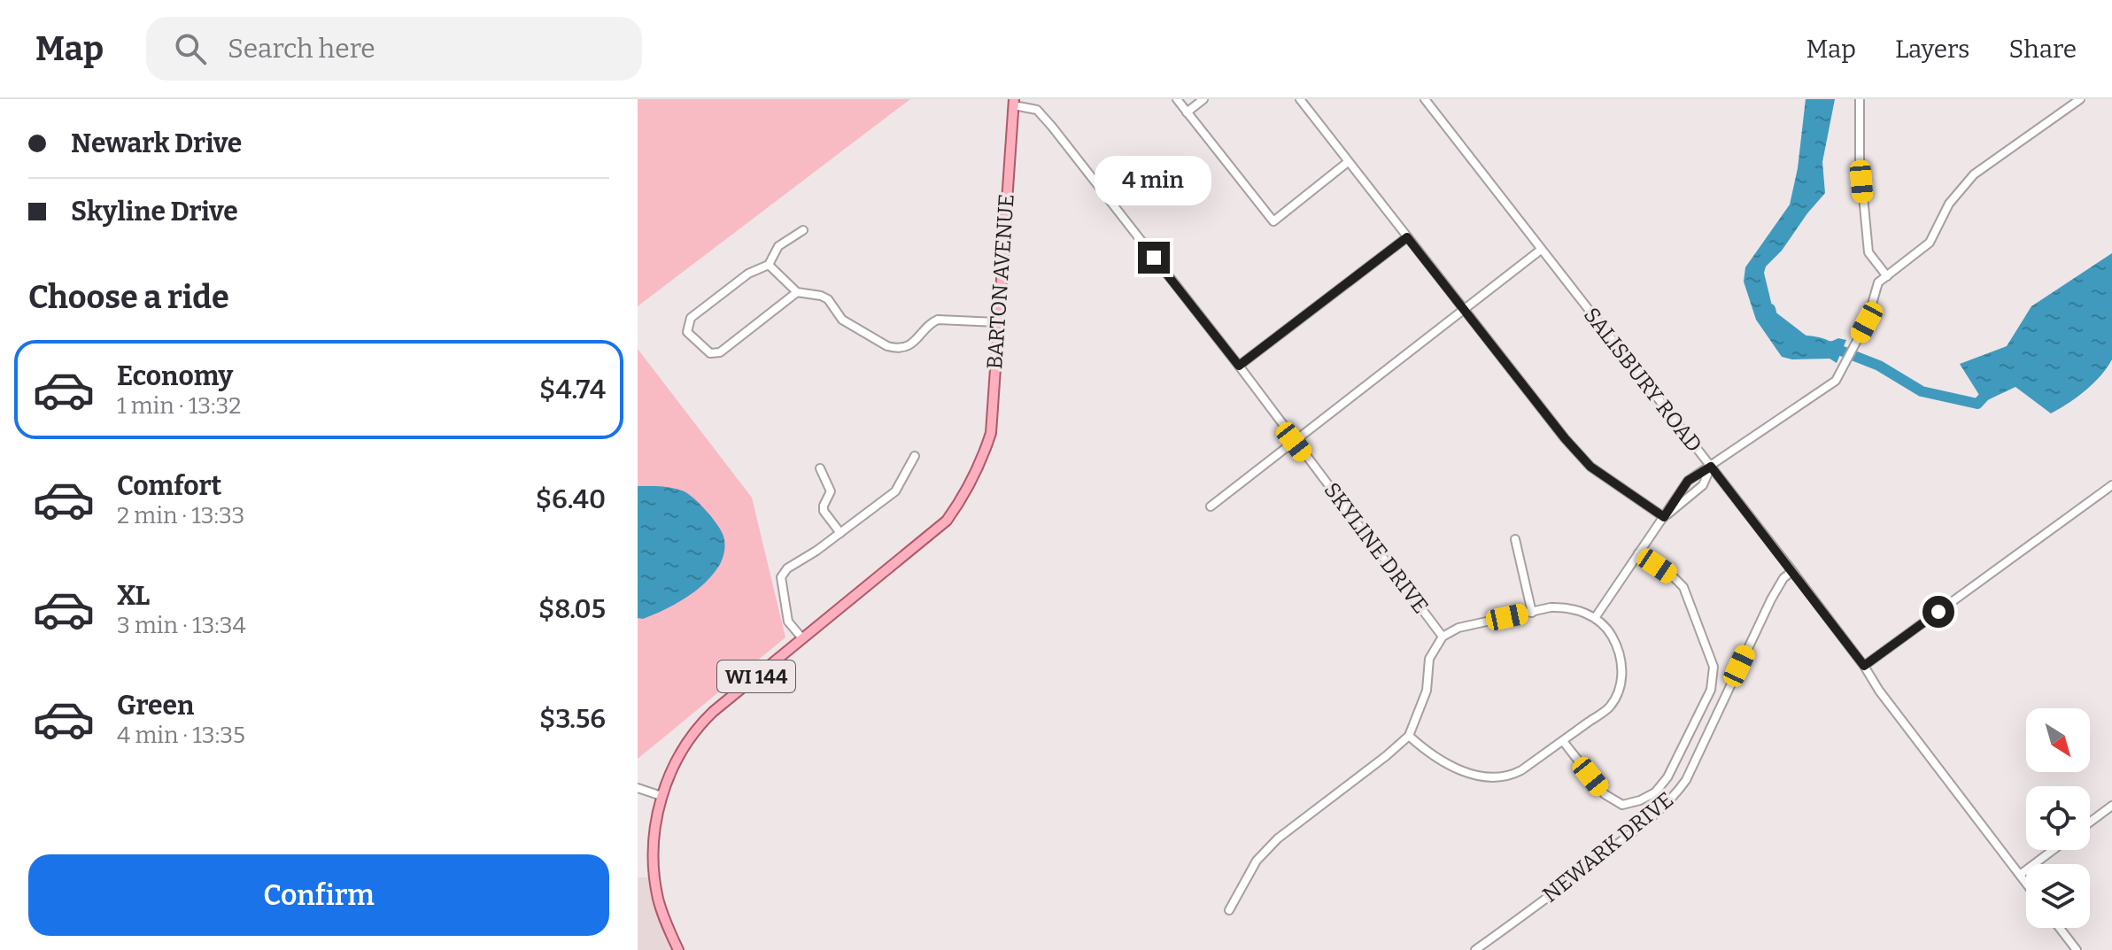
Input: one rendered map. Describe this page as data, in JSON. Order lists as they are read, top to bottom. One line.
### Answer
{"streets":{"main road":["BARTON AVENUE","WI 144"],"street":["SALISBURY ROAD","SKYLINE DRIVE","NEWARK DRIVE"]},"crossings":[["BARTON AVENUE","SKYLINE DRIVE"],["BARTON AVENUE","WI 144"],["SALISBURY ROAD","NEWARK DRIVE"]],"north":"bottom right","page":{"header":"Map","search":"Search here","nav":["Map","Layers","Share"],"banner":["Newark Drive","Skyline Drive"],"bubble":"4 min","heading":"Choose a ride","list":[{"name":"Economy","note":"1 min · 13:32","value":"$4.74"},{"name":"Comfort","note":"2 min · 13:33","value":"$6.40"},{"name":"XL","note":"3 min · 13:34","value":"$8.05"},{"name":"Green","note":"4 min · 13:35","value":"$3.56"}],"buttons":"Confirm"}}
